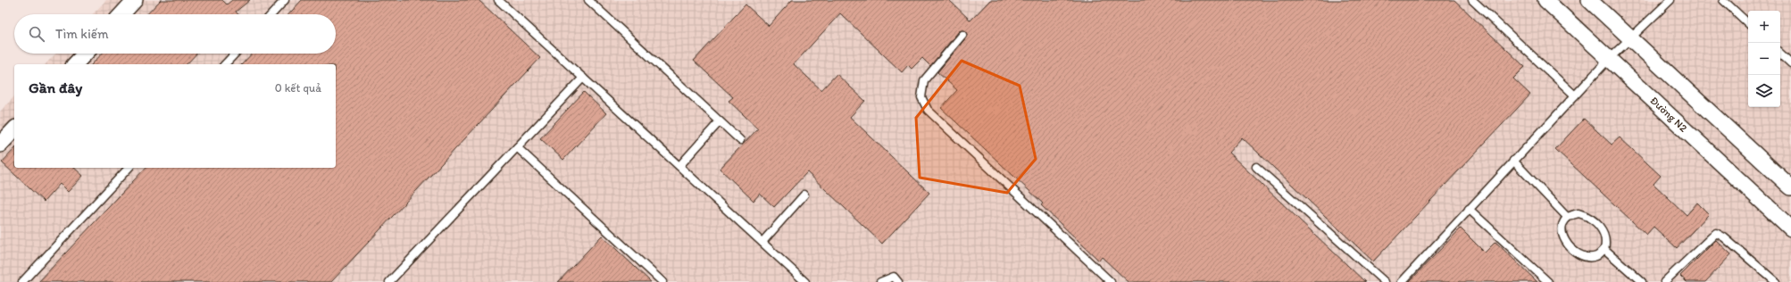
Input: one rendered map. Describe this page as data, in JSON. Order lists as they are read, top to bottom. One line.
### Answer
{"streets":{"street":["Đường N2"]},"page":{"map_buttons":["+","−"],"search":"Tìm kiếm","heading":["Gần đây","0 kết quả"]}}
